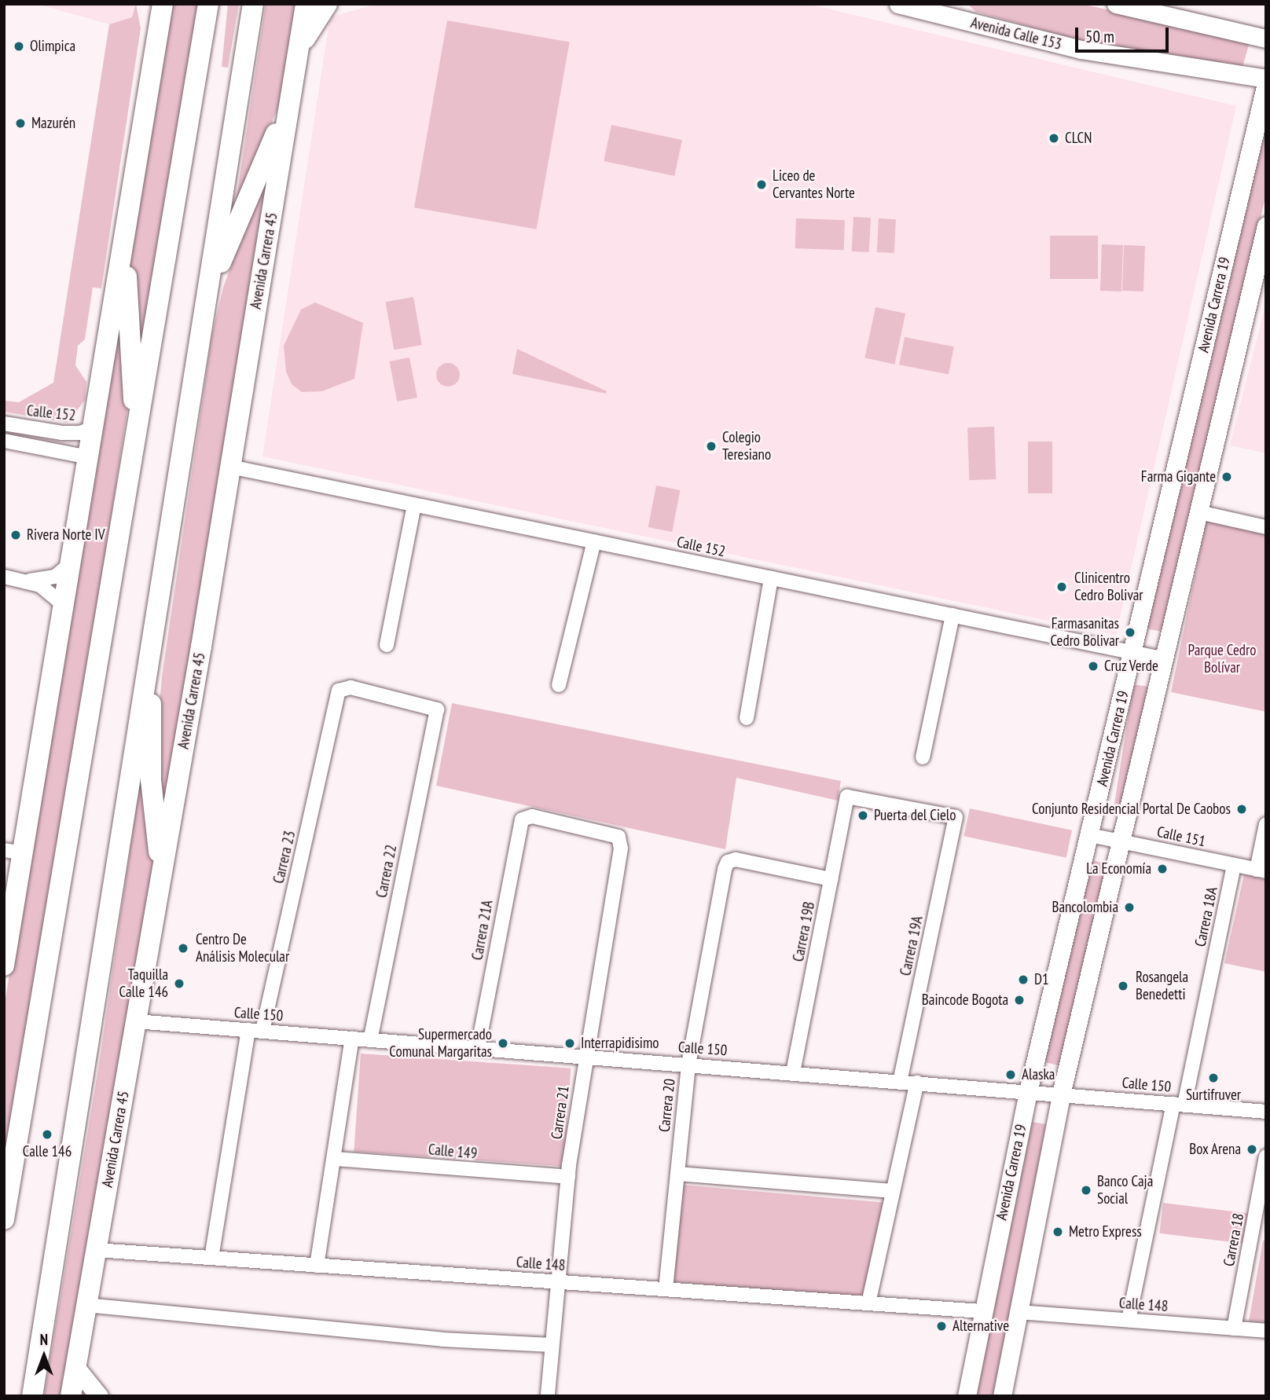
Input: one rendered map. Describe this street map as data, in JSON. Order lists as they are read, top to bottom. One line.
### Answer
{"streets":{"highway":["Avenida Carrera 45"],"main road":["Avenida Calle 153","Avenida Carrera 19"],"street":["Calle 152","Calle 151","Carrera 23","Carrera 22","Carrera 18A","Carrera 21A","Carrera 19B","Carrera 19A","Calle 150","Carrera 20","Carrera 21","Calle 149","Carrera 18","Calle 148"]},"crossings":[["Avenida Carrera 45","Calle 152"],["Avenida Carrera 45","Calle 150"],["Avenida Carrera 45","Calle 148"],["Avenida Carrera 19","Calle 152"],["Avenida Carrera 19","Calle 151"],["Avenida Carrera 19","Calle 150"],["Avenida Carrera 19","Calle 148"],["Calle 151","Carrera 18A"],["Carrera 23","Carrera 22"],["Carrera 23","Calle 150"],["Carrera 22","Calle 150"],["Carrera 18A","Calle 150"],["Carrera 18A","Calle 148"],["Carrera 21A","Calle 150"],["Carrera 21A","Carrera 21"],["Carrera 19B","Carrera 19A"],["Carrera 19B","Calle 150"],["Carrera 19B","Carrera 20"],["Carrera 19A","Calle 150"],["Calle 150","Carrera 20"],["Calle 150","Carrera 21"],["Carrera 20","Calle 148"],["Carrera 21","Calle 149"],["Carrera 21","Calle 148"],["Carrera 18","Calle 148"]],"parks":["Parque Cedro Bolívar"],"places":["Olimpica","Mazurén","CLCN","Liceo de Cervantes Norte","Colegio Teresiano","Farma Gigante","Rivera Norte IV","Clinicentro Cedro Bolivar","Farmasanitas Cedro Bolivar","Cruz Verde","Conjunto Residencial Portal De Caobos","Puerta del Cielo","La Economía","Bancolombia","Centro De Análisis Molecular","D1","Taquilla Calle 146","Rosangela Benedetti","Baincode Bogota","Supermercado Comunal Margaritas","Interrapidisimo","Alaska","Surtifruver","Calle 146","Box Arena","Banco Caja Social","Metro Express","Alternative"],"scale_bar":"50 m","north":"top"}
